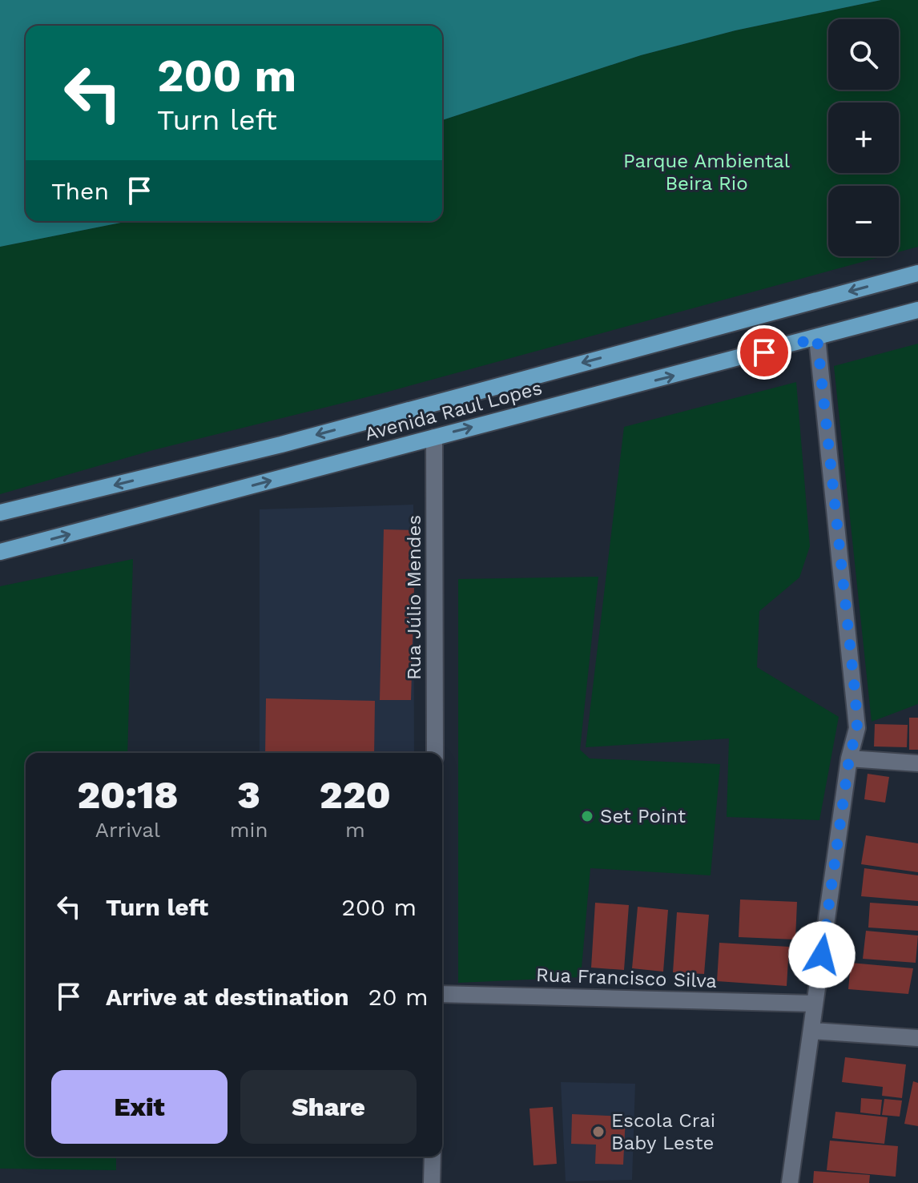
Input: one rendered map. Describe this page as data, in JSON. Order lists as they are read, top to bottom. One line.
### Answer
{"streets":{"main road":["Avenida Raul Lopes"],"street":["Rua Júlio Mendes","Rua Francisco Silva"]},"crossings":[["Avenida Raul Lopes","Rua Júlio Mendes"]],"parks":["Parque Ambiental Beira Rio"],"places":["Set Point","Escola Crai Baby Leste"],"page":{"map_buttons":["+","−"],"turn":["200 m","Turn left"],"then":"Then","eta":["20:18","Arrival","3","min","220","m"],"list":[{"name":"Turn left","value":"200 m"},{"name":"Arrive at destination","value":"20 m"}],"buttons":["Exit","Share"]}}
